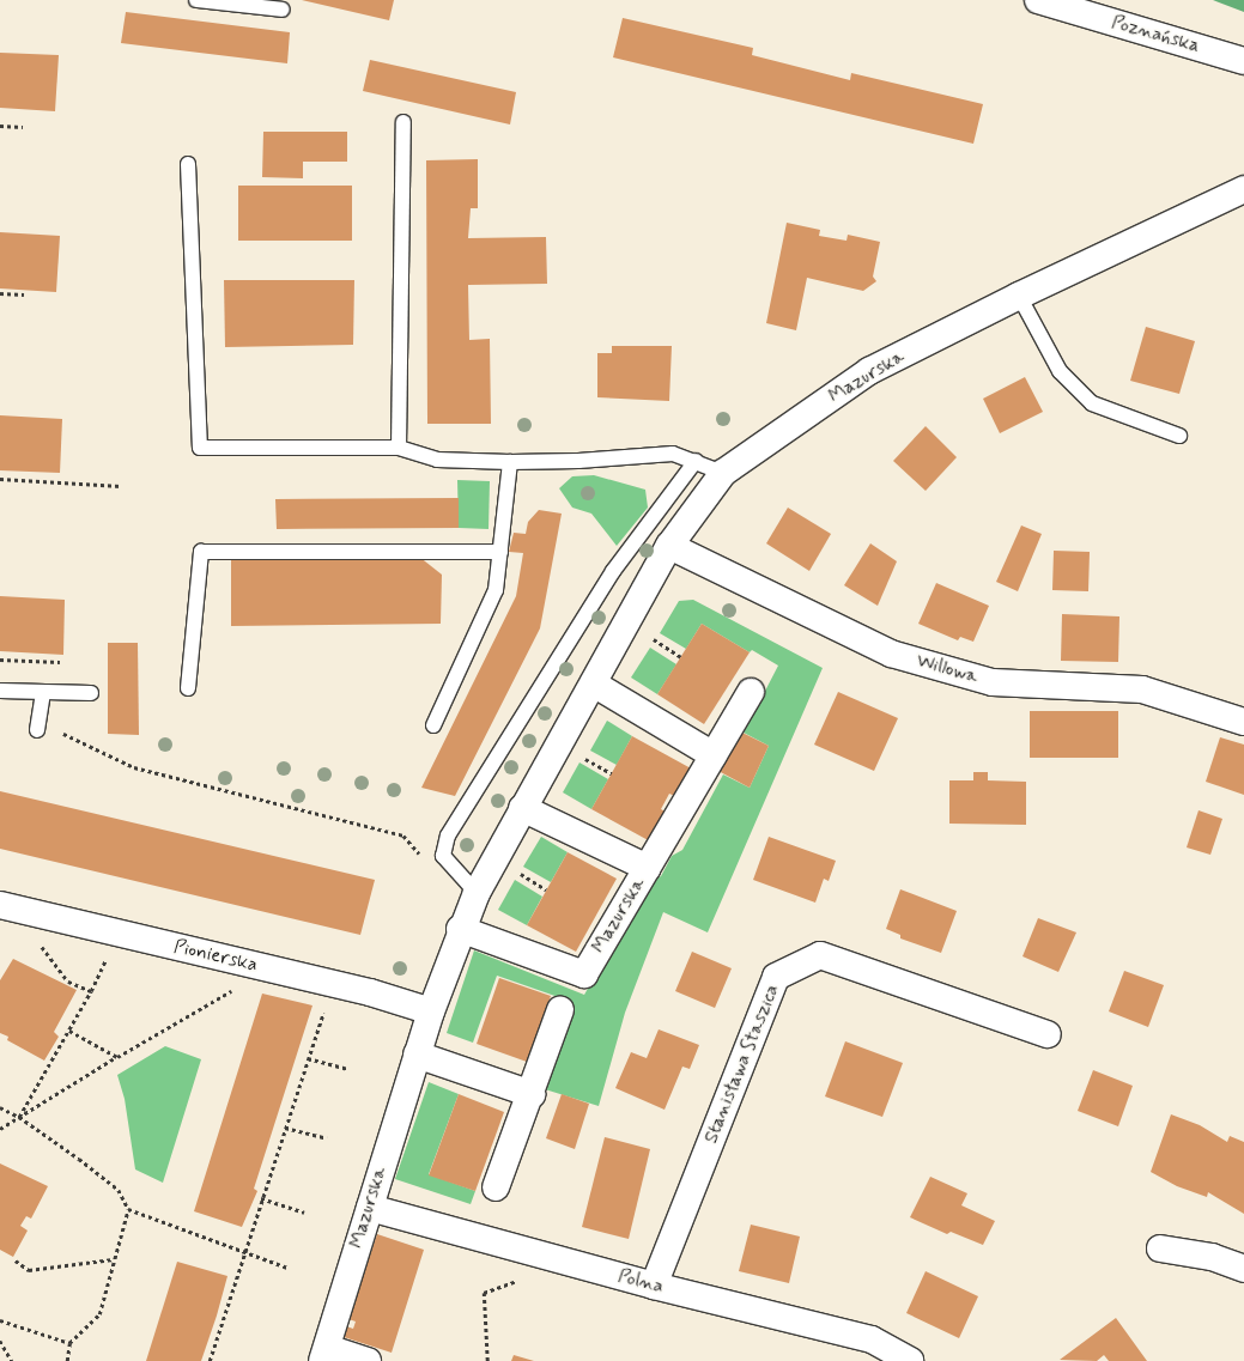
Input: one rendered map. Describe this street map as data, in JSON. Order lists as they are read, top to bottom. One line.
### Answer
{"streets":{"street":["Poznańska","Mazurska","Willowa","Pionierska","Stanisława Staszica","Polna"]},"crossings":[["Mazurska","Willowa"],["Mazurska","Pionierska"],["Mazurska","Polna"],["Stanisława Staszica","Polna"]]}
